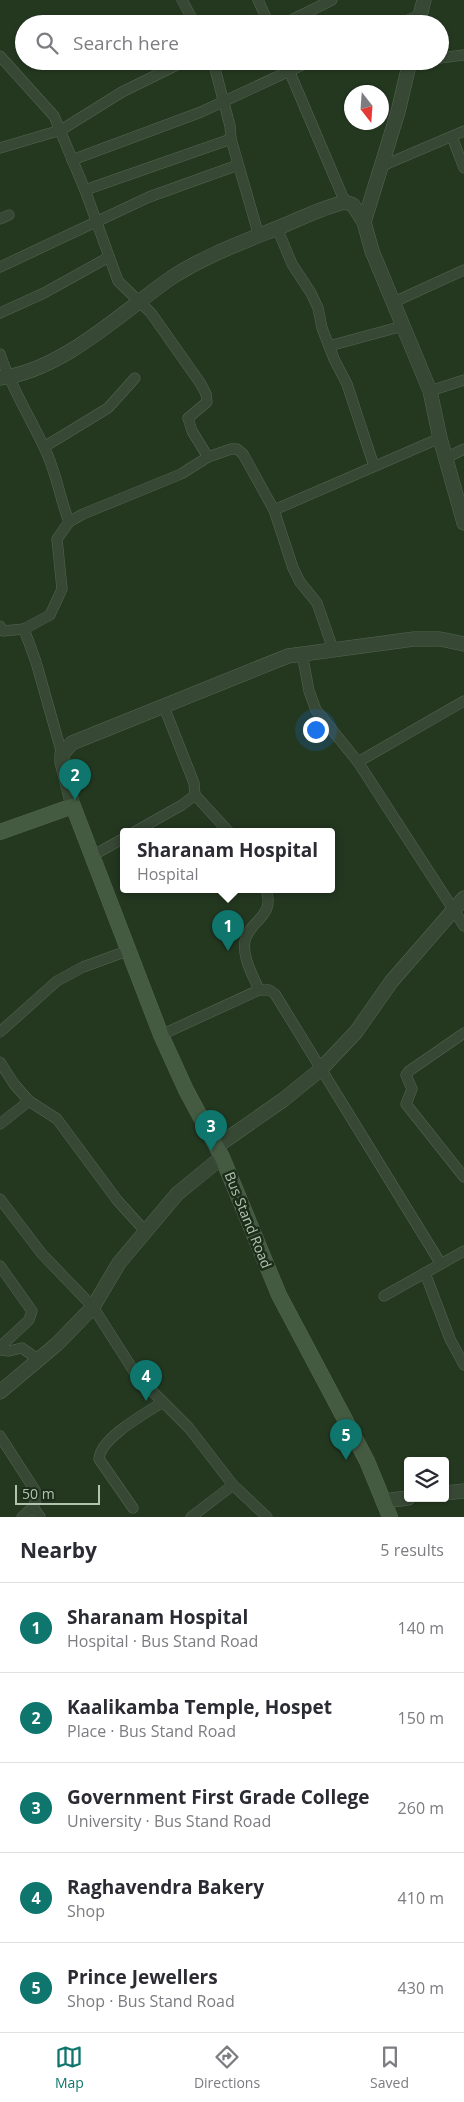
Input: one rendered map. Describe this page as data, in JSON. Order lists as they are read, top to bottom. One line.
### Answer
{"streets":{"main road":["Bus Stand Road"]},"scale_bar":"50 m","north":"bottom","page":{"search":"Search here","pins":["2","1","3","4","5"],"popup":["Sharanam Hospital","Hospital"],"scale":"50 m","heading":["Nearby","5 results"],"list":[{"mark":"1","name":"Sharanam Hospital","note":"Hospital · Bus Stand Road","value":"140 m"},{"mark":"2","name":"Kaalikamba Temple, Hospet","note":"Place · Bus Stand Road","value":"150 m"},{"mark":"3","name":"Government First Grade College","note":"University · Bus Stand Road","value":"260 m"},{"mark":"4","name":"Raghavendra Bakery","note":"Shop","value":"410 m"},{"mark":"5","name":"Prince Jewellers","note":"Shop · Bus Stand Road","value":"430 m"}],"nav":["Map","Directions","Saved"]}}
